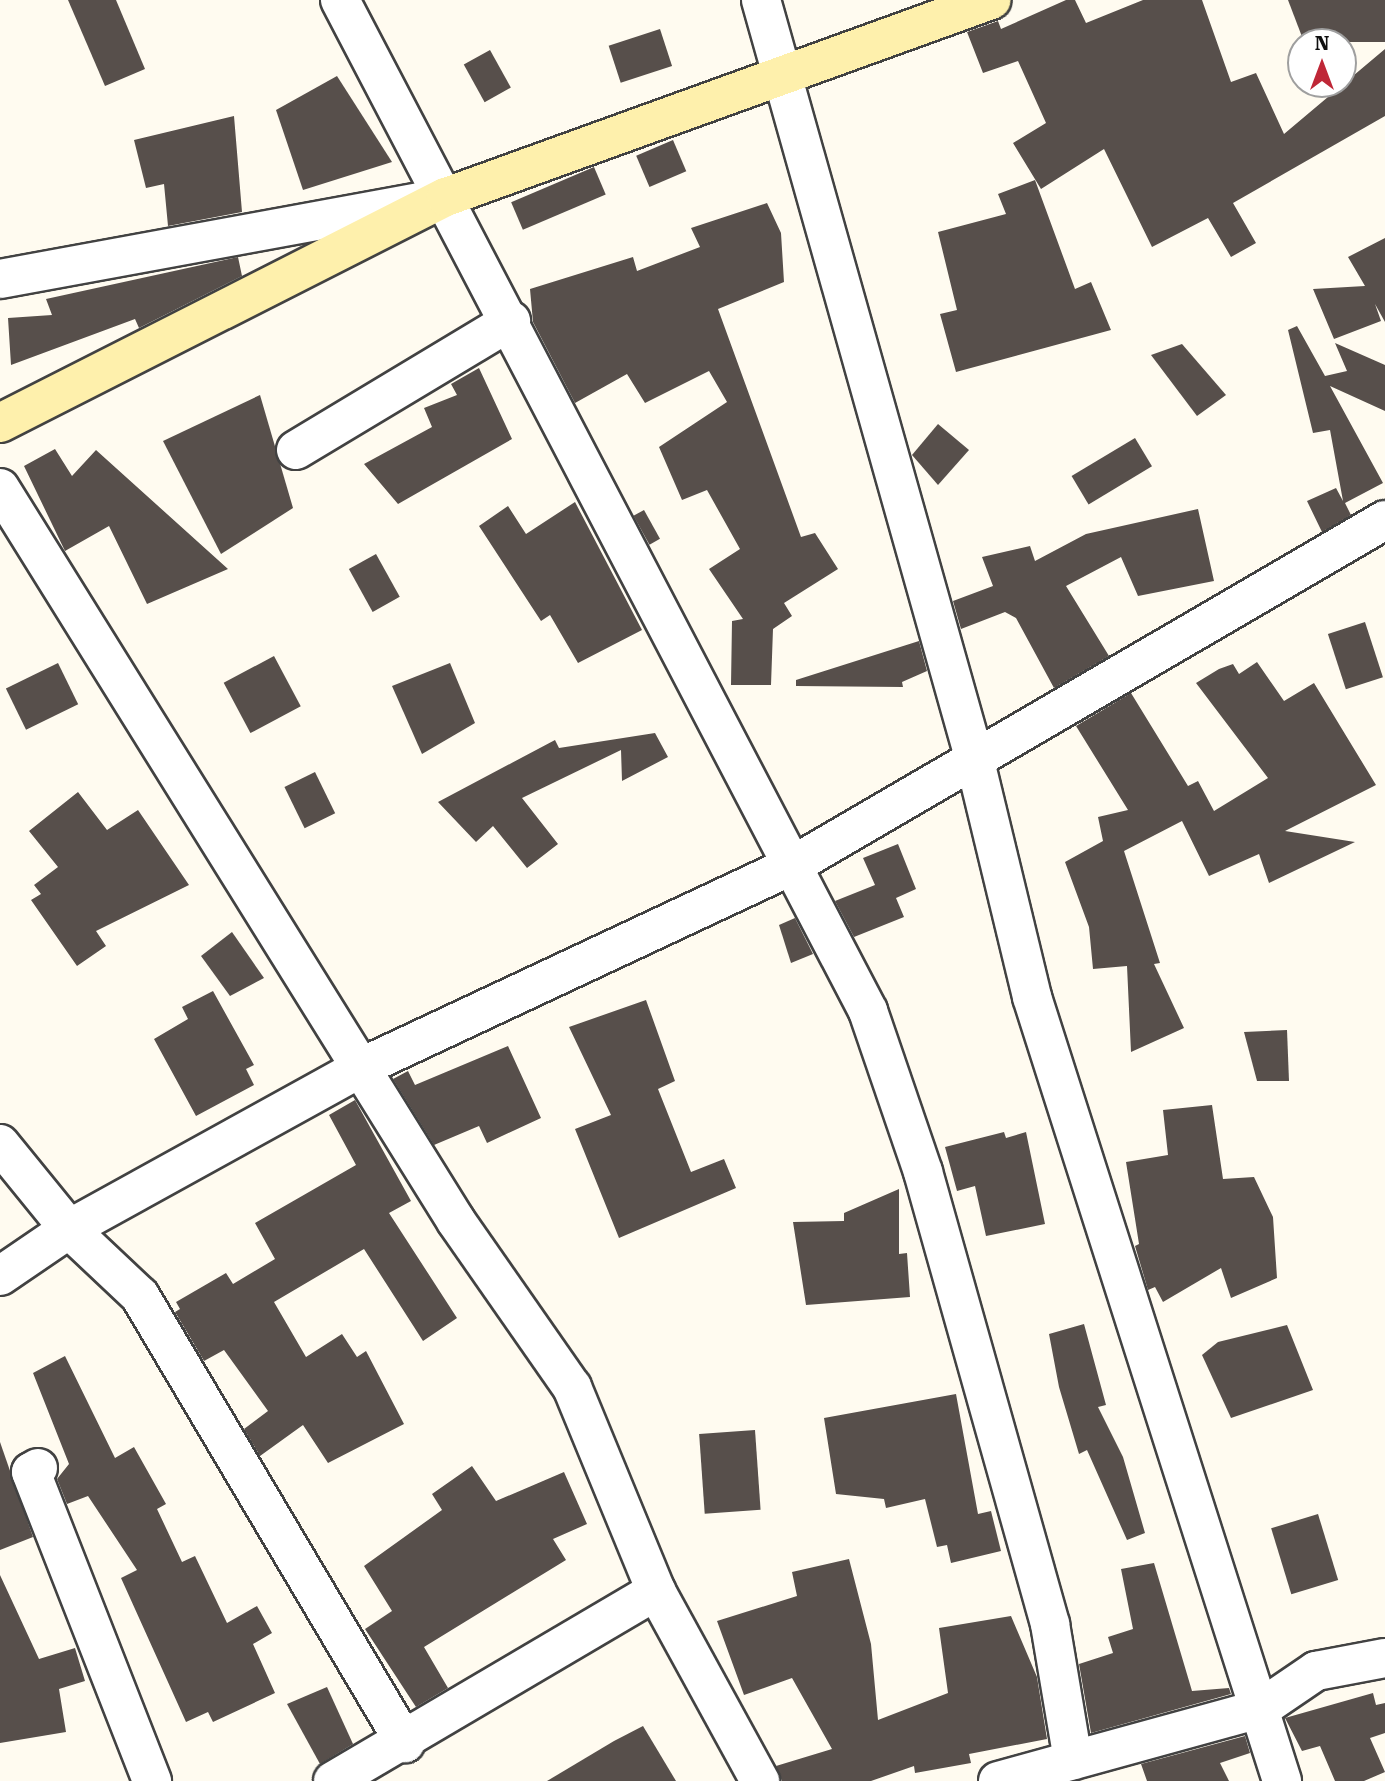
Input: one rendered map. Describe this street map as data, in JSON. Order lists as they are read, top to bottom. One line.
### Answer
{"north":"top"}
